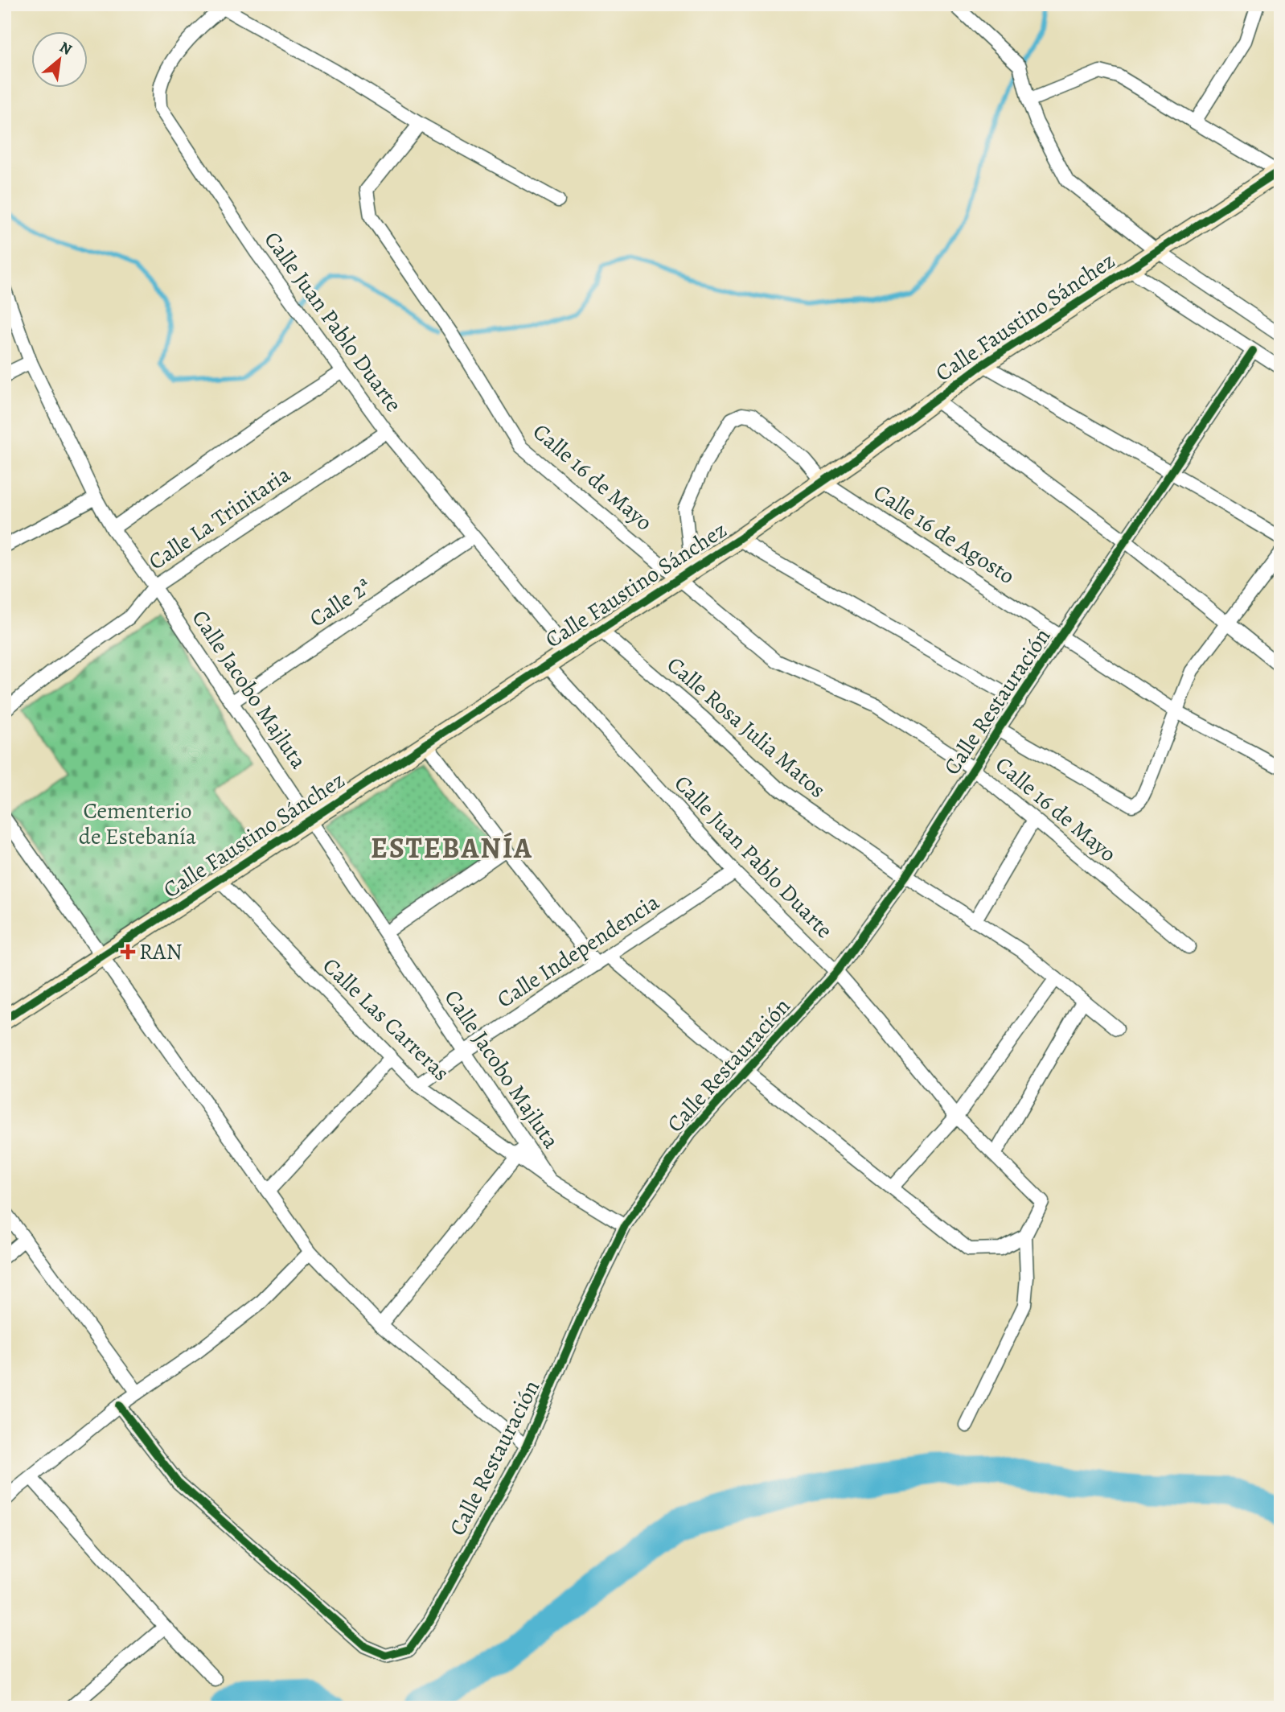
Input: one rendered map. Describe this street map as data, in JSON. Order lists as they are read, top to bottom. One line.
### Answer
{"streets":{"street":["Calle Faustino Sánchez","Calle Juan Pablo Duarte","Calle 16 de Mayo","Calle La Trinitaria","Calle 16 de Agosto","Calle 2ª","Calle Jacobo Majluta","Calle Restauración","Calle Rosa Julia Matos","Calle Independencia","Calle Las Carreras"]},"crossings":[["Calle Faustino Sánchez","Calle Juan Pablo Duarte"],["Calle Faustino Sánchez","Calle 16 de Mayo"],["Calle Faustino Sánchez","Calle 16 de Agosto"],["Calle Faustino Sánchez","Calle Jacobo Majluta"],["Calle Faustino Sánchez","Calle Rosa Julia Matos"],["Calle Faustino Sánchez","Calle Las Carreras"],["Calle Juan Pablo Duarte","Calle La Trinitaria"],["Calle Juan Pablo Duarte","Calle 2ª"],["Calle Juan Pablo Duarte","Calle Restauración"],["Calle Juan Pablo Duarte","Calle Independencia"],["Calle 16 de Mayo","Calle 16 de Agosto"],["Calle 16 de Mayo","Calle Restauración"],["Calle La Trinitaria","Calle Jacobo Majluta"],["Calle 16 de Agosto","Calle Restauración"],["Calle 2ª","Calle Jacobo Majluta"],["Calle Jacobo Majluta","Calle Independencia"],["Calle Jacobo Majluta","Calle Las Carreras"],["Calle Restauración","Calle Rosa Julia Matos"],["Calle Restauración","Calle Las Carreras"],["Calle Independencia","Calle Las Carreras"]],"districts":["ESTEBANÍA"],"parks":["Cementerio de Estebanía"],"places":{"health":["RAN"]},"north":"top right"}
